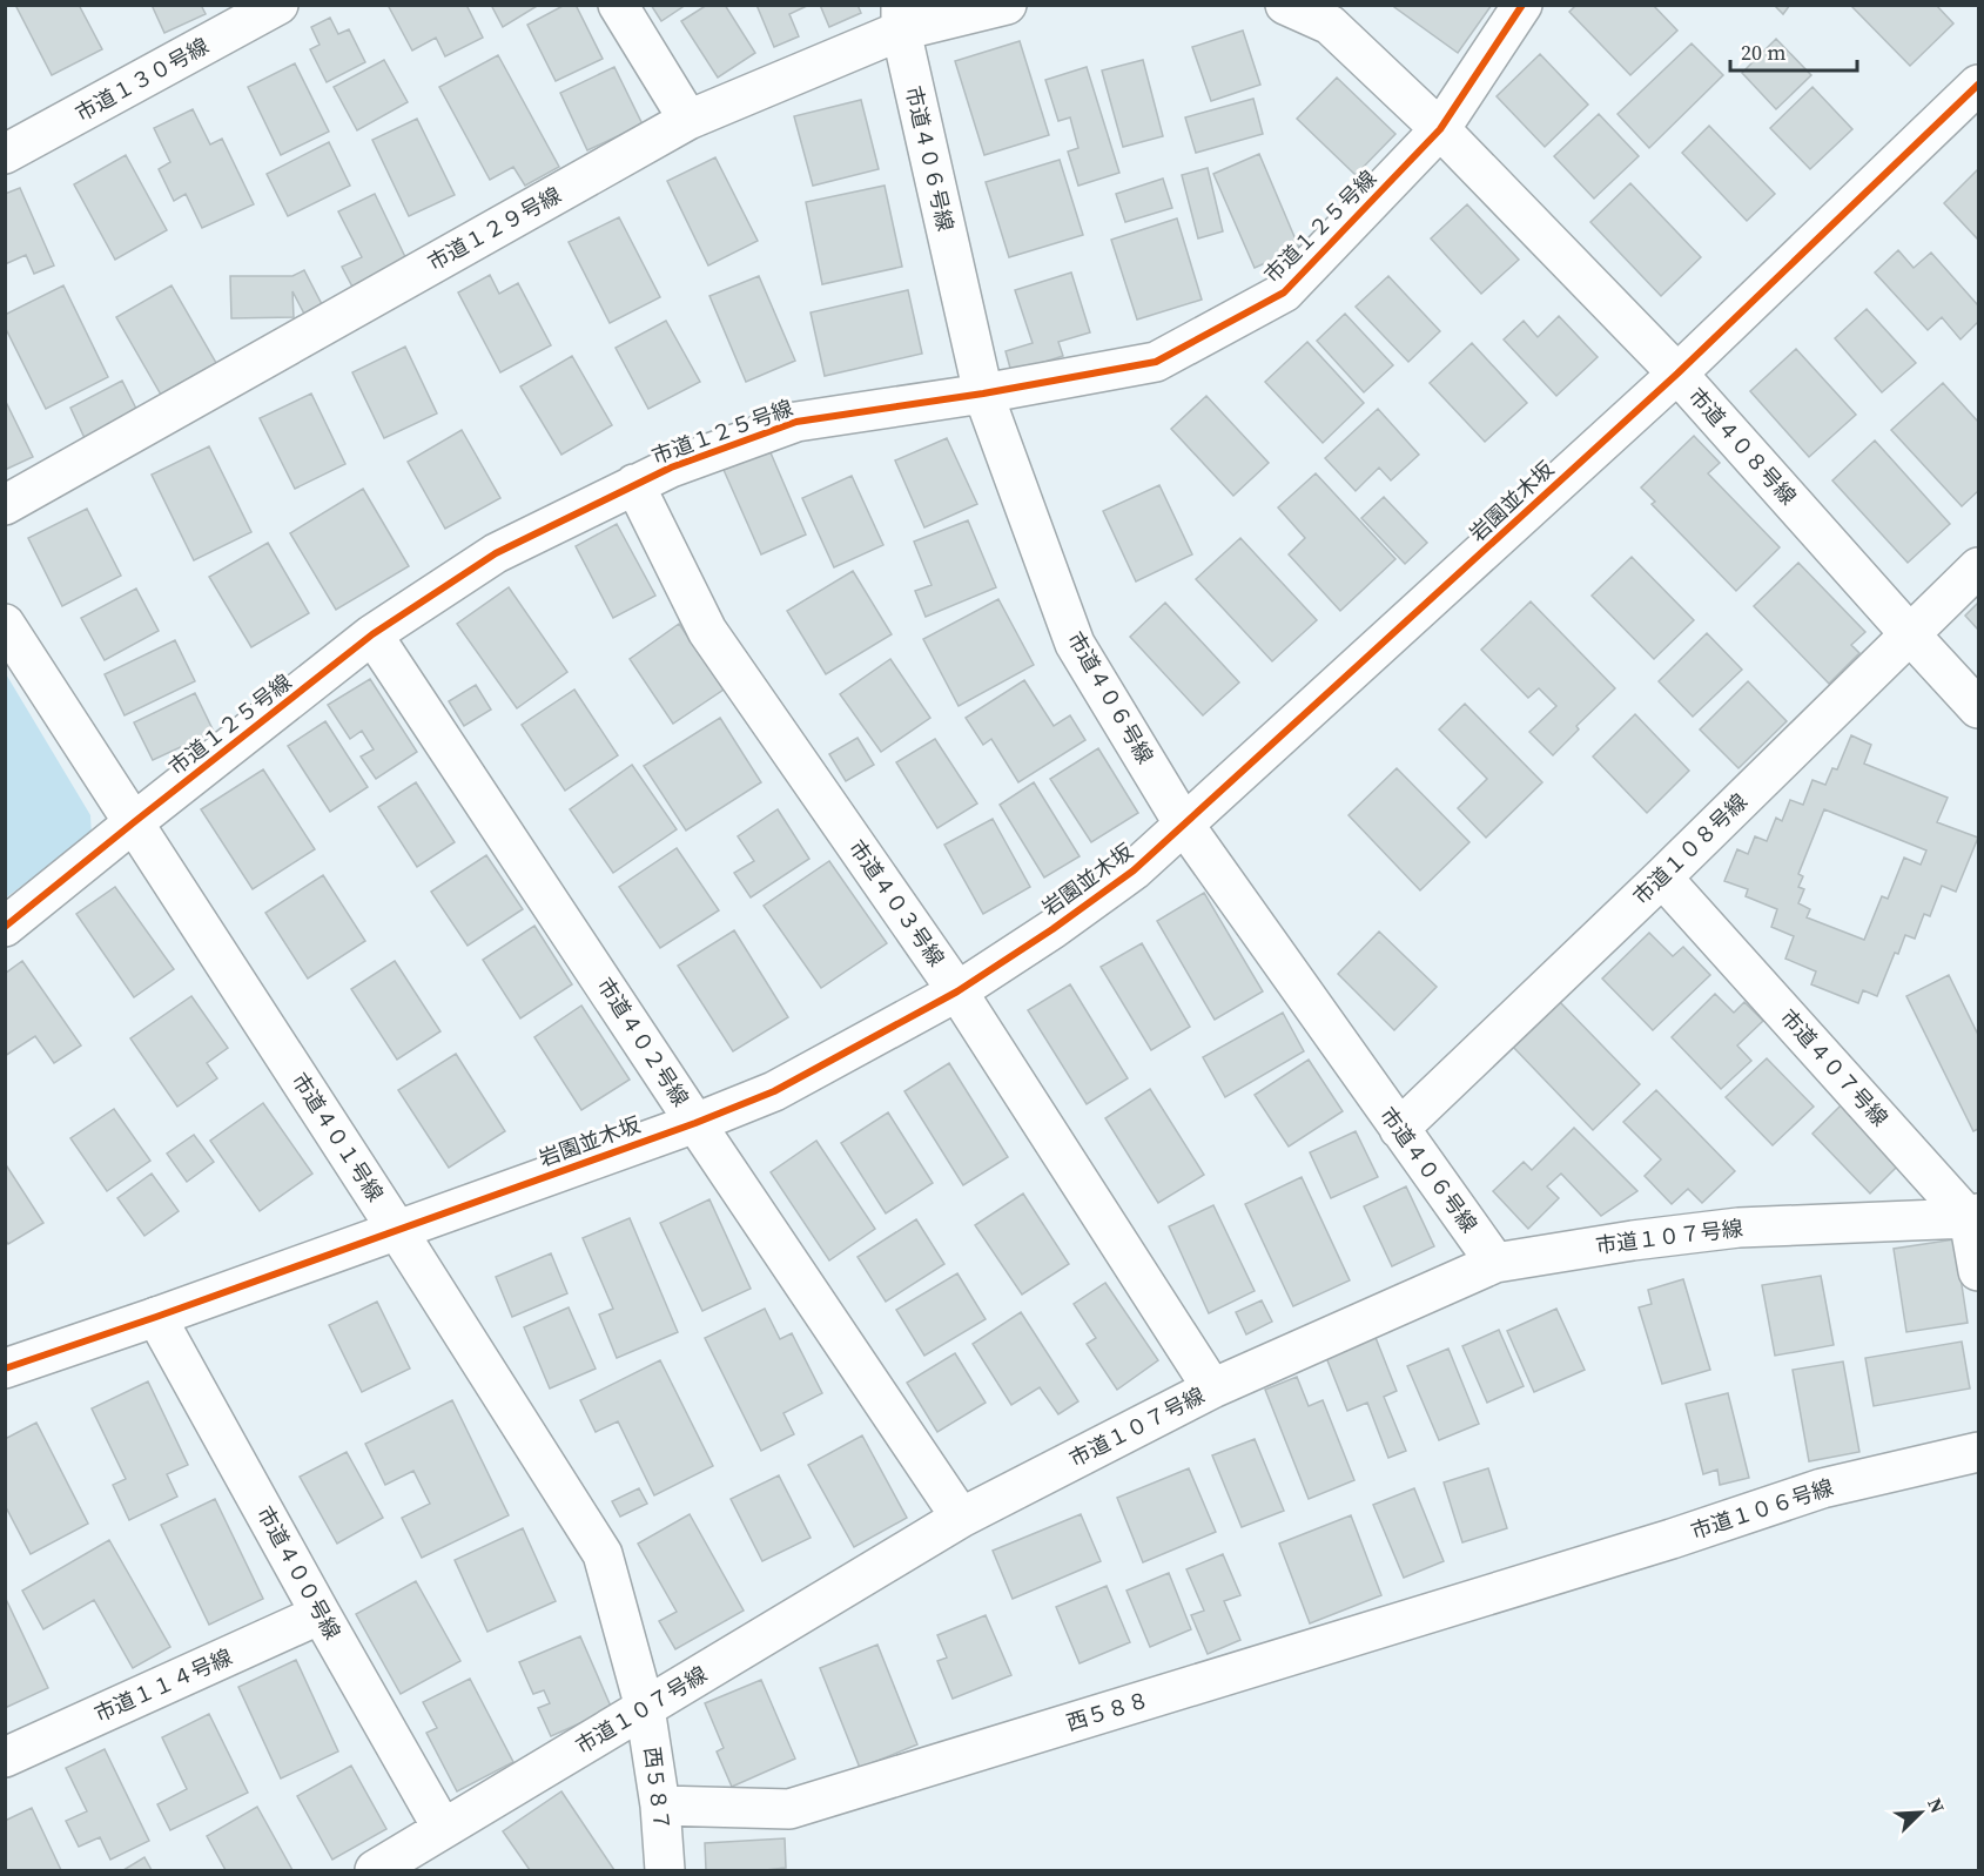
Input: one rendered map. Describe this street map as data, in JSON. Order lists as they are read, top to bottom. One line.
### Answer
{"streets":{"street":["市道１３０号線","市道４０６号線","市道１２５号線","市道１２９号線","市道４０８号線","岩園並木坂","市道１０８号線","市道４０３号線","市道４０２号線","市道４０７号線","市道４０１号線","市道１０７号線","市道１０６号線","市道４００号線","市道１１４号線","西５８８","西５８７"]},"crossings":[["市道４０６号線","市道１２５号線"],["市道４０６号線","市道１２９号線"],["市道４０６号線","岩園並木坂"],["市道４０６号線","市道１０８号線"],["市道４０６号線","市道１０７号線"],["市道１２５号線","市道４０８号線"],["市道１２５号線","市道４０３号線"],["市道１２５号線","市道４０２号線"],["市道１２５号線","市道４０１号線"],["市道４０８号線","岩園並木坂"],["市道４０８号線","市道１０８号線"],["岩園並木坂","市道４０３号線"],["岩園並木坂","市道４０２号線"],["岩園並木坂","市道４０１号線"],["岩園並木坂","市道４００号線"],["市道１０８号線","市道４０７号線"],["市道４０３号線","市道１０７号線"],["市道４０２号線","市道１０７号線"],["市道４０７号線","市道１０７号線"],["市道４０１号線","市道１０７号線"],["市道４０１号線","西５８７"],["市道１０７号線","市道４００号線"],["市道１０７号線","西５８７"],["市道１０６号線","西５８８"],["市道４００号線","市道１１４号線"],["西５８８","西５８７"]],"scale_bar":"20 m","north":"top right"}
